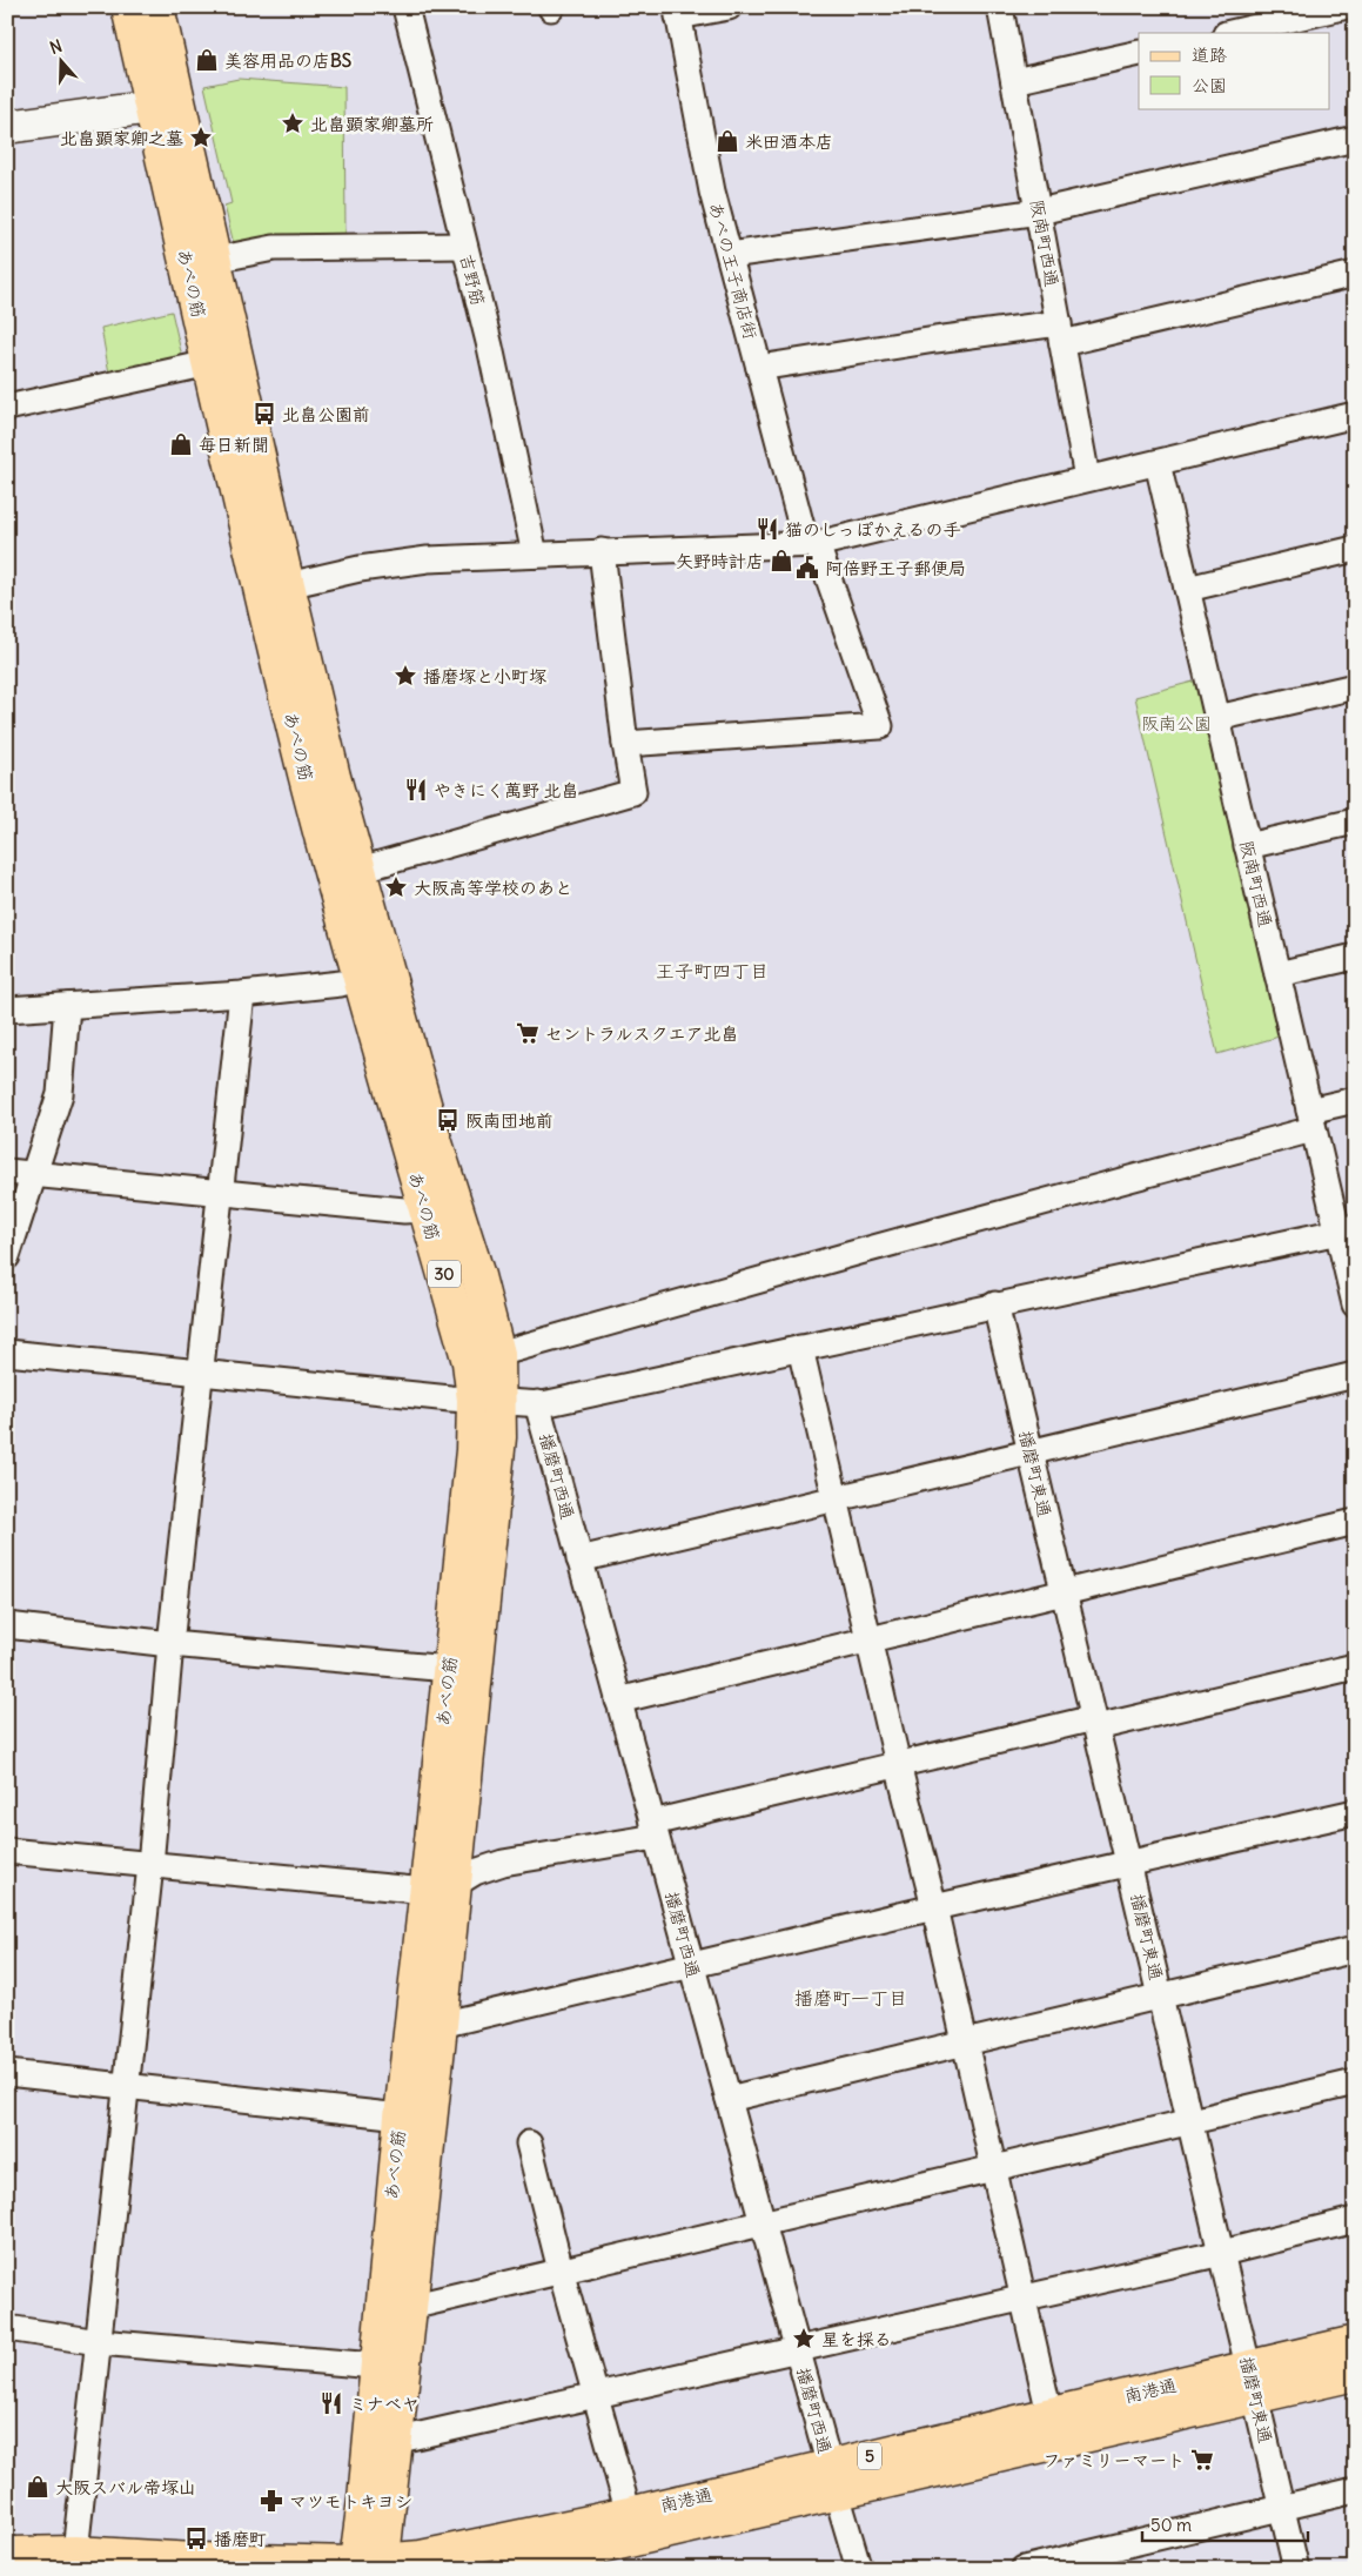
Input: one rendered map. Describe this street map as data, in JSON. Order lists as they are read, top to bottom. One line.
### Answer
{"streets":{"main road":["あべの筋","30","南港通","5"],"street":["阪南町西通","あべの王子商店街","吉野筋","播磨町東通","播磨町西通"]},"crossings":[["あべの筋","南港通"],["播磨町東通","南港通"],["播磨町西通","南港通"]],"districts":["王子町四丁目","播磨町一丁目"],"parks":["阪南公園"],"places":{"shop":["美容用品の店BS","米田酒本店","毎日新聞","矢野時計店","大阪スバル帝塚山"],"place":["北畠顕家卿墓所","北畠顕家卿之墓","播磨塚と小町塚","大阪高等学校のあと","星を採る"],"bus stop":["北畠公園前","阪南団地前","播磨町"],"restaurant":["猫のしっぽかえるの手","やきにく萬野 北畠","ミナベヤ"],"public building":["阿倍野王子郵便局"],"supermarket":["セントラルスクエア北畠","ファミリーマート"],"pharmacy":["マツモトキヨシ"]},"legend":["道路","公園"],"scale_bar":"50 m","north":"top"}
